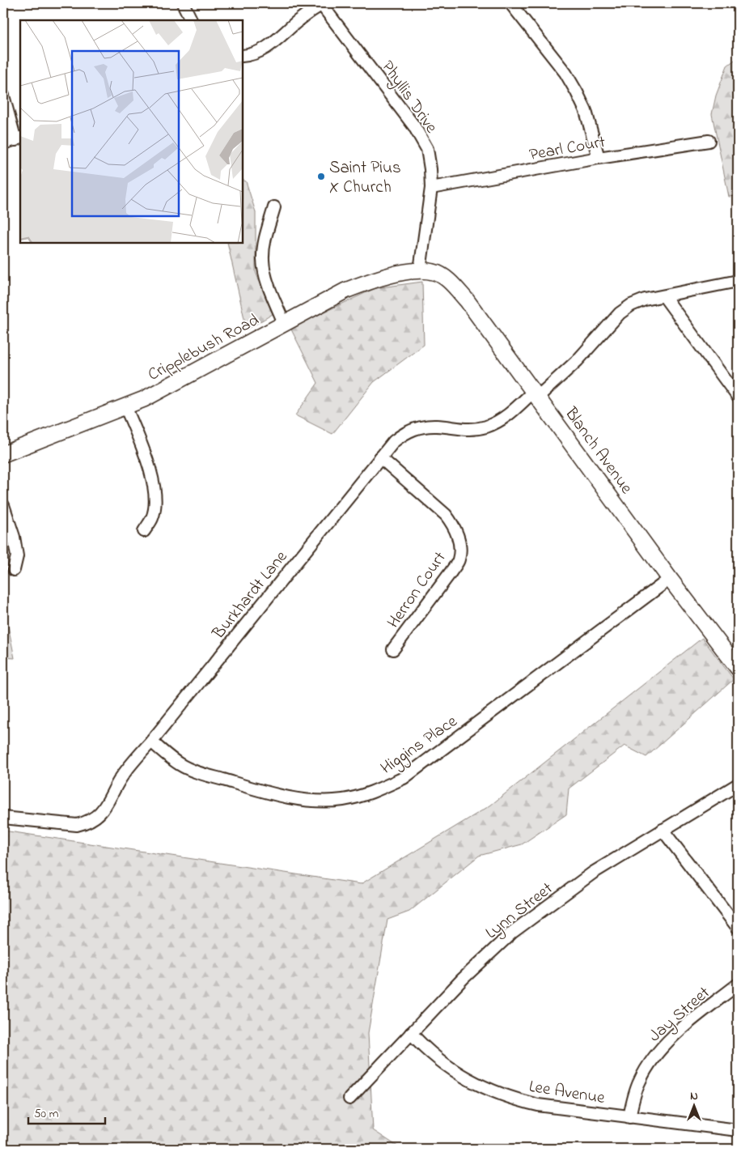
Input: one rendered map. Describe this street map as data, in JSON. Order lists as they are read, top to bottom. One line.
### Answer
{"streets":{"main road":["Cripplebush Road","Blanch Avenue"],"street":["Phyllis Drive","Pearl Court","Herron Court","Burkhardt Lane","Higgins Place","Lynn Street","Jay Street","Lee Avenue"]},"crossings":[["Phyllis Drive","Pearl Court"],["Phyllis Drive","Cripplebush Road"],["Phyllis Drive","Blanch Avenue"],["Cripplebush Road","Blanch Avenue"],["Blanch Avenue","Burkhardt Lane"],["Blanch Avenue","Higgins Place"],["Herron Court","Burkhardt Lane"],["Burkhardt Lane","Higgins Place"],["Lynn Street","Lee Avenue"],["Jay Street","Lee Avenue"]],"places":["Saint Pius X Church"],"scale_bar":"50 m","north":"top"}
